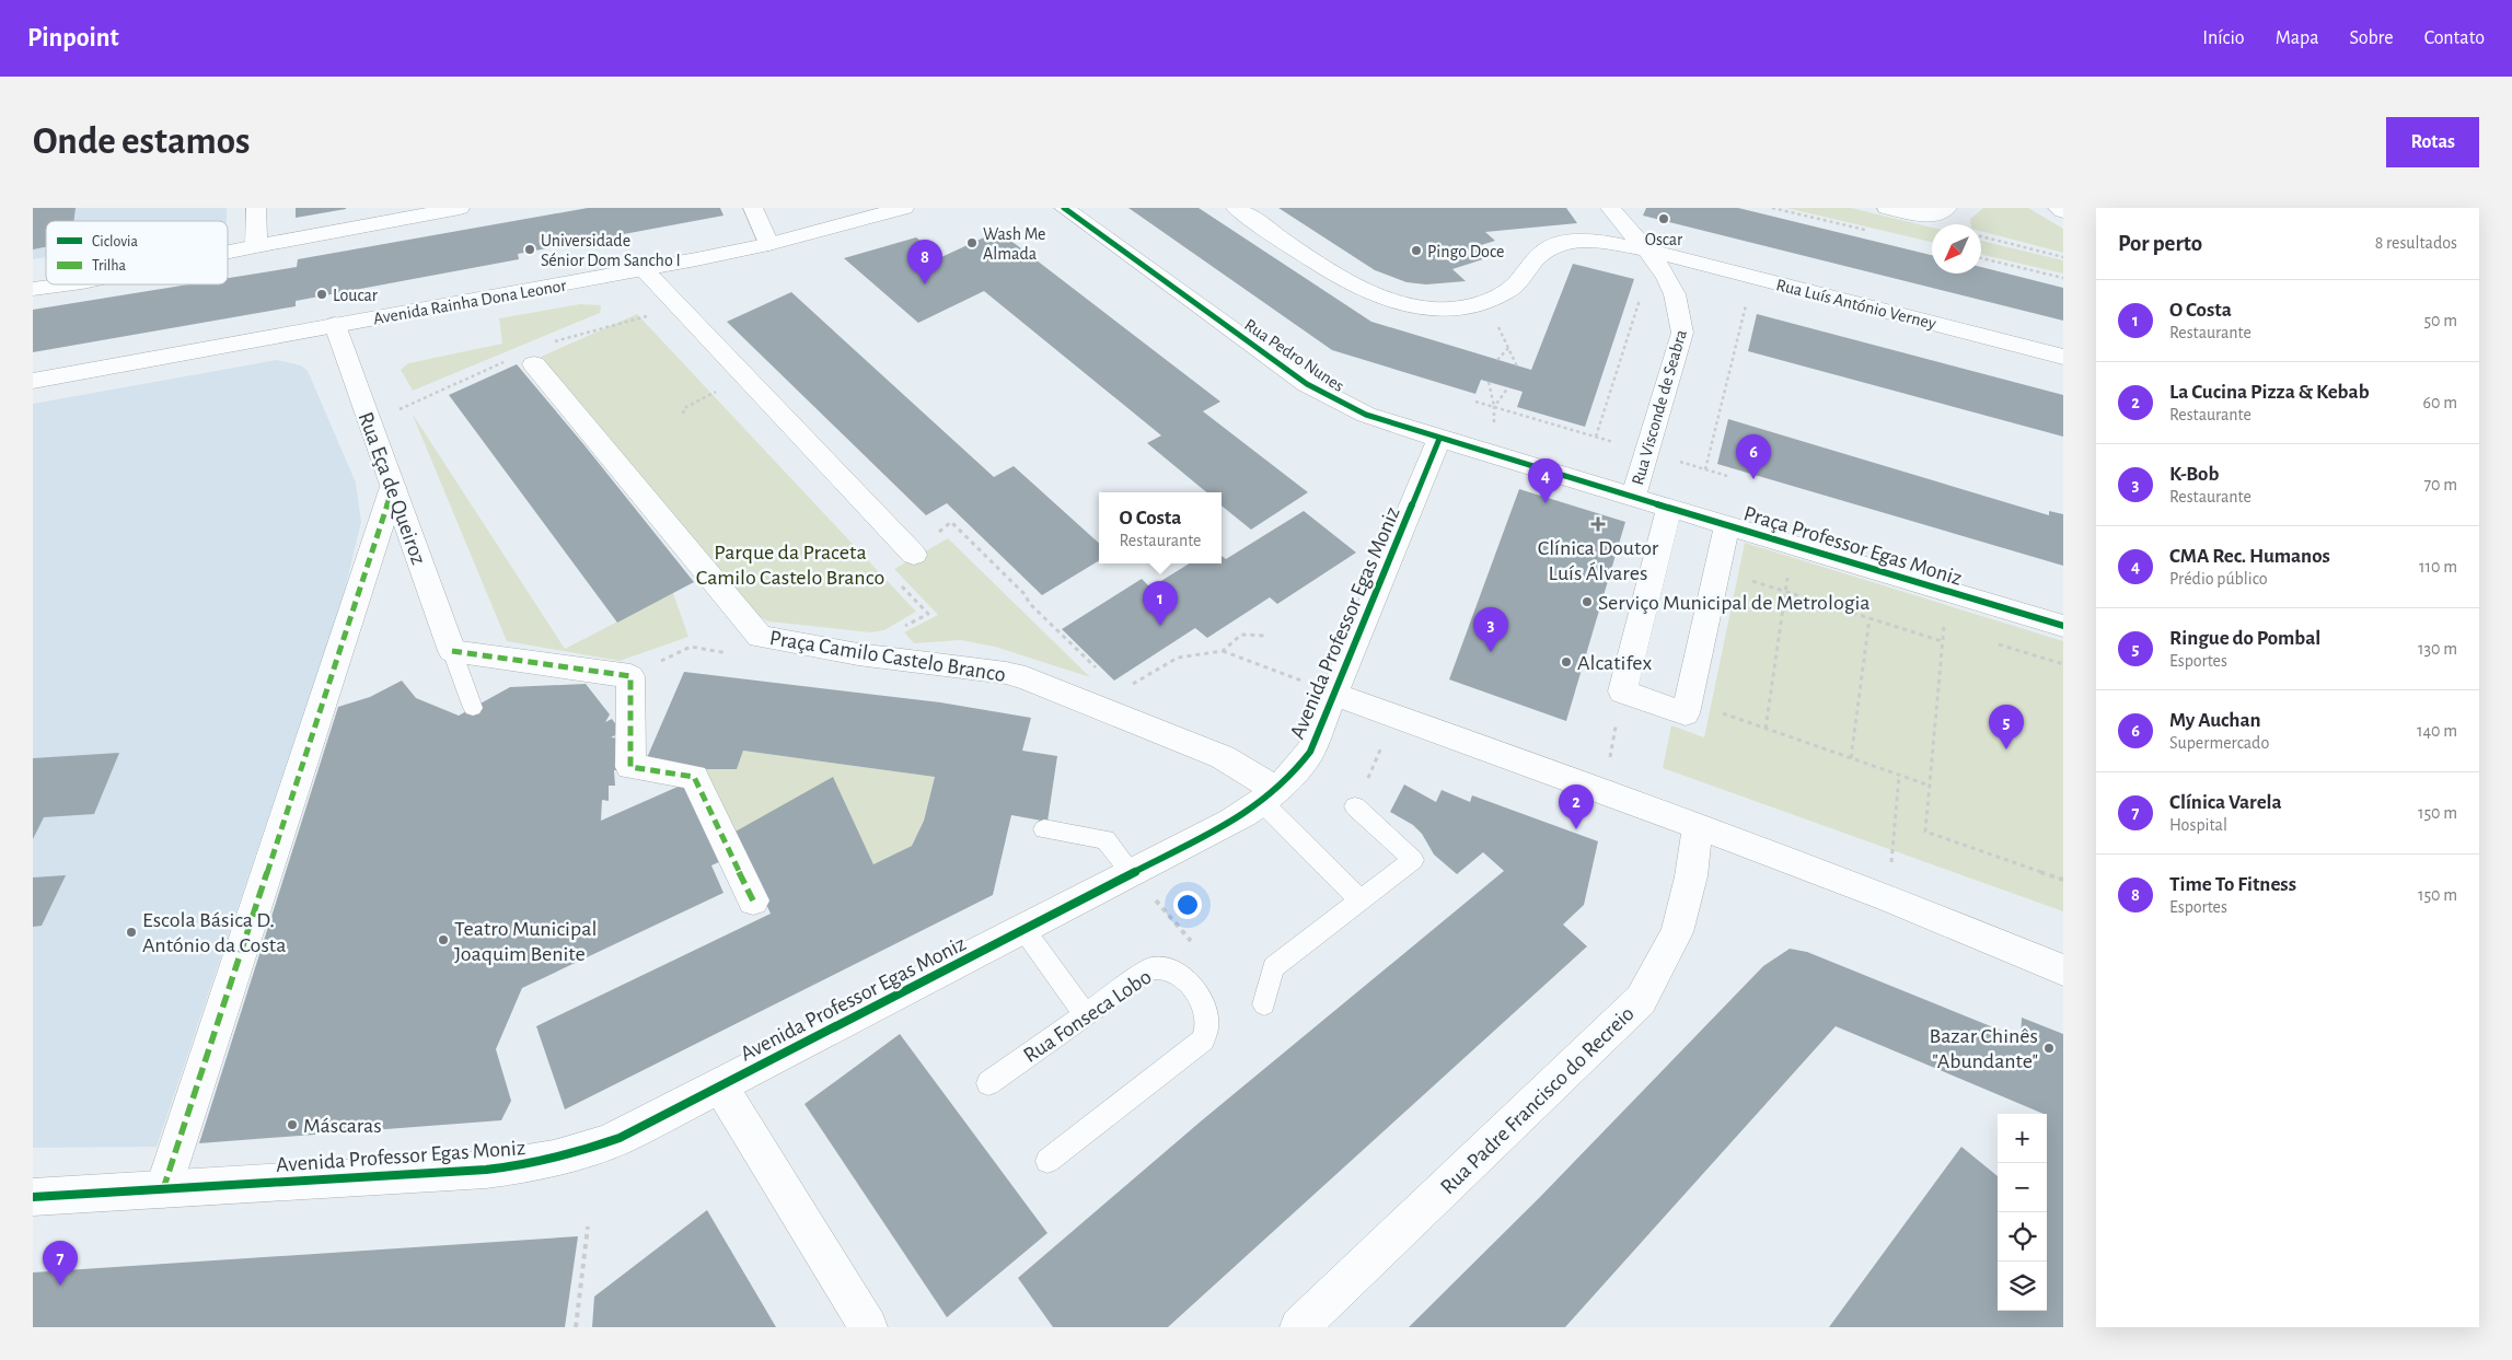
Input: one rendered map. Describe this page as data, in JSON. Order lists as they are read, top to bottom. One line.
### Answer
{"streets":{"street":["Avenida Rainha Dona Leonor","Rua Luís António Verney","Rua Pedro Nunes","Rua Visconde de Seabra","Rua Eça de Queiroz","Praça Professor Egas Moniz","Avenida Professor Egas Moniz","Praça Camilo Castelo Branco","Rua Padre Francisco do Recreio"],"lane":["Rua Fonseca Lobo"]},"crossings":[["Avenida Rainha Dona Leonor","Rua Eça de Queiroz"],["Rua Luís António Verney","Rua Visconde de Seabra"],["Rua Pedro Nunes","Rua Visconde de Seabra"],["Rua Pedro Nunes","Praça Professor Egas Moniz"],["Rua Pedro Nunes","Avenida Professor Egas Moniz"],["Rua Visconde de Seabra","Praça Professor Egas Moniz"],["Avenida Professor Egas Moniz","Praça Camilo Castelo Branco"]],"parks":["Parque da Praceta Camilo Castelo Branco"],"places":{"other":["Oscar","Wash Me Almada","Universidade Sénior Dom Sancho I","Pingo Doce","Loucar","Serviço Municipal de Metrologia","Alcatifex","Escola Básica D. António da Costa","Teatro Municipal Joaquim Benite","Bazar Chinês \"Abundante\"","Máscaras"],"health":["Clínica Doutor Luís Álvares"]},"legend":["Ciclovia","Trilha"],"north":"bottom left","page":{"header":"Pinpoint","nav":["Início","Mapa","Sobre","Contato"],"buttons":"Rotas","title":"Onde estamos","heading":["Por perto","8 resultados"],"pins":["8","6","4","1","3","5","2","7"],"list":[{"mark":"1","name":"O Costa","note":"Restaurante","value":"50 m"},{"mark":"2","name":"La Cucina Pizza & Kebab","note":"Restaurante","value":"60 m"},{"mark":"3","name":"K-Bob","note":"Restaurante","value":"70 m"},{"mark":"4","name":"CMA Rec. Humanos","note":"Prédio público","value":"110 m"},{"mark":"5","name":"Ringue do Pombal","note":"Esportes","value":"130 m"},{"mark":"6","name":"My Auchan","note":"Supermercado","value":"140 m"},{"mark":"7","name":"Clínica Varela","note":"Hospital","value":"150 m"},{"mark":"8","name":"Time To Fitness","note":"Esportes","value":"150 m"}],"popup":["O Costa","Restaurante"],"map_buttons":["+","−"]}}
